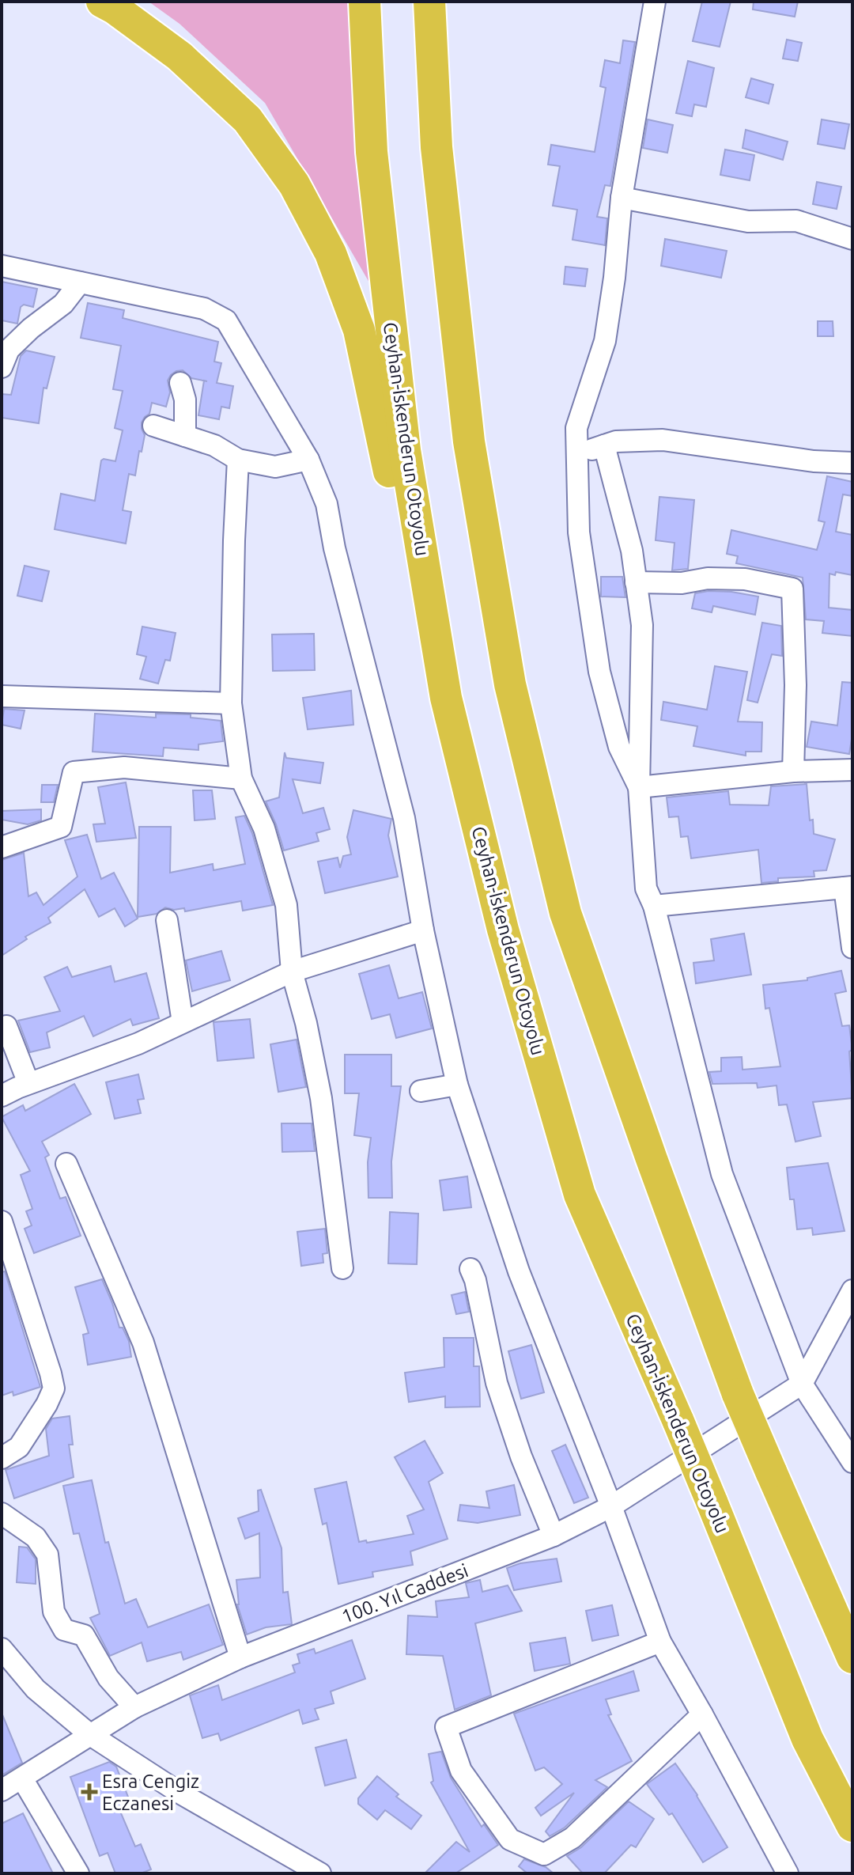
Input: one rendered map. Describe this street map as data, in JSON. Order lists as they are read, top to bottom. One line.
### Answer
{"streets":{"highway":["Ceyhan-İskenderun Otoyolu"],"street":["100. Yıl Caddesi"]},"places":{"health":["Esra Cengiz Eczanesi"]}}
